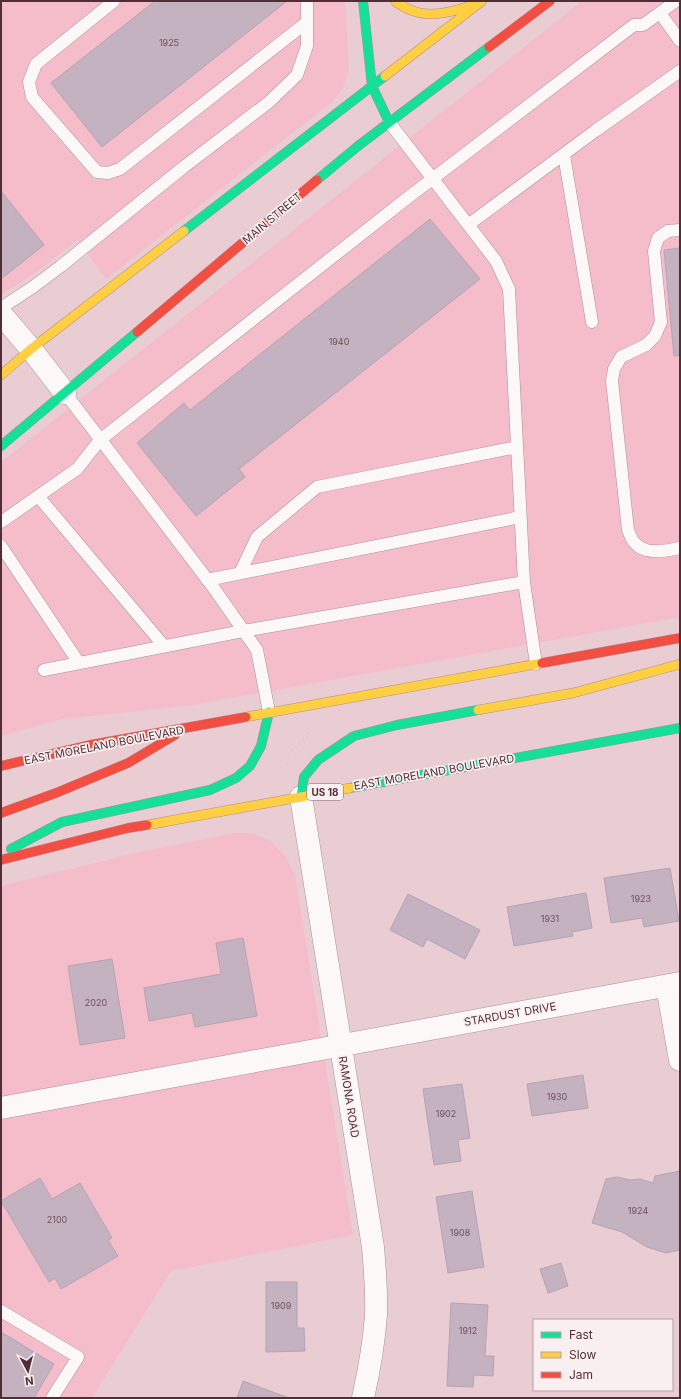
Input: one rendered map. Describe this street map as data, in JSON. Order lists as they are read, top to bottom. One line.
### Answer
{"streets":{"main road":["MAIN STREET","EAST MORELAND BOULEVARD","US 18"],"street":["STARDUST DRIVE","RAMONA ROAD"]},"crossings":[["EAST MORELAND BOULEVARD","RAMONA ROAD"],["STARDUST DRIVE","RAMONA ROAD"]],"house_numbers":["1925","1940","1923","1931","2020","1930","1902","1924","2100","1908","1909","1912"],"legend":["Fast","Slow","Jam"],"north":"bottom"}
